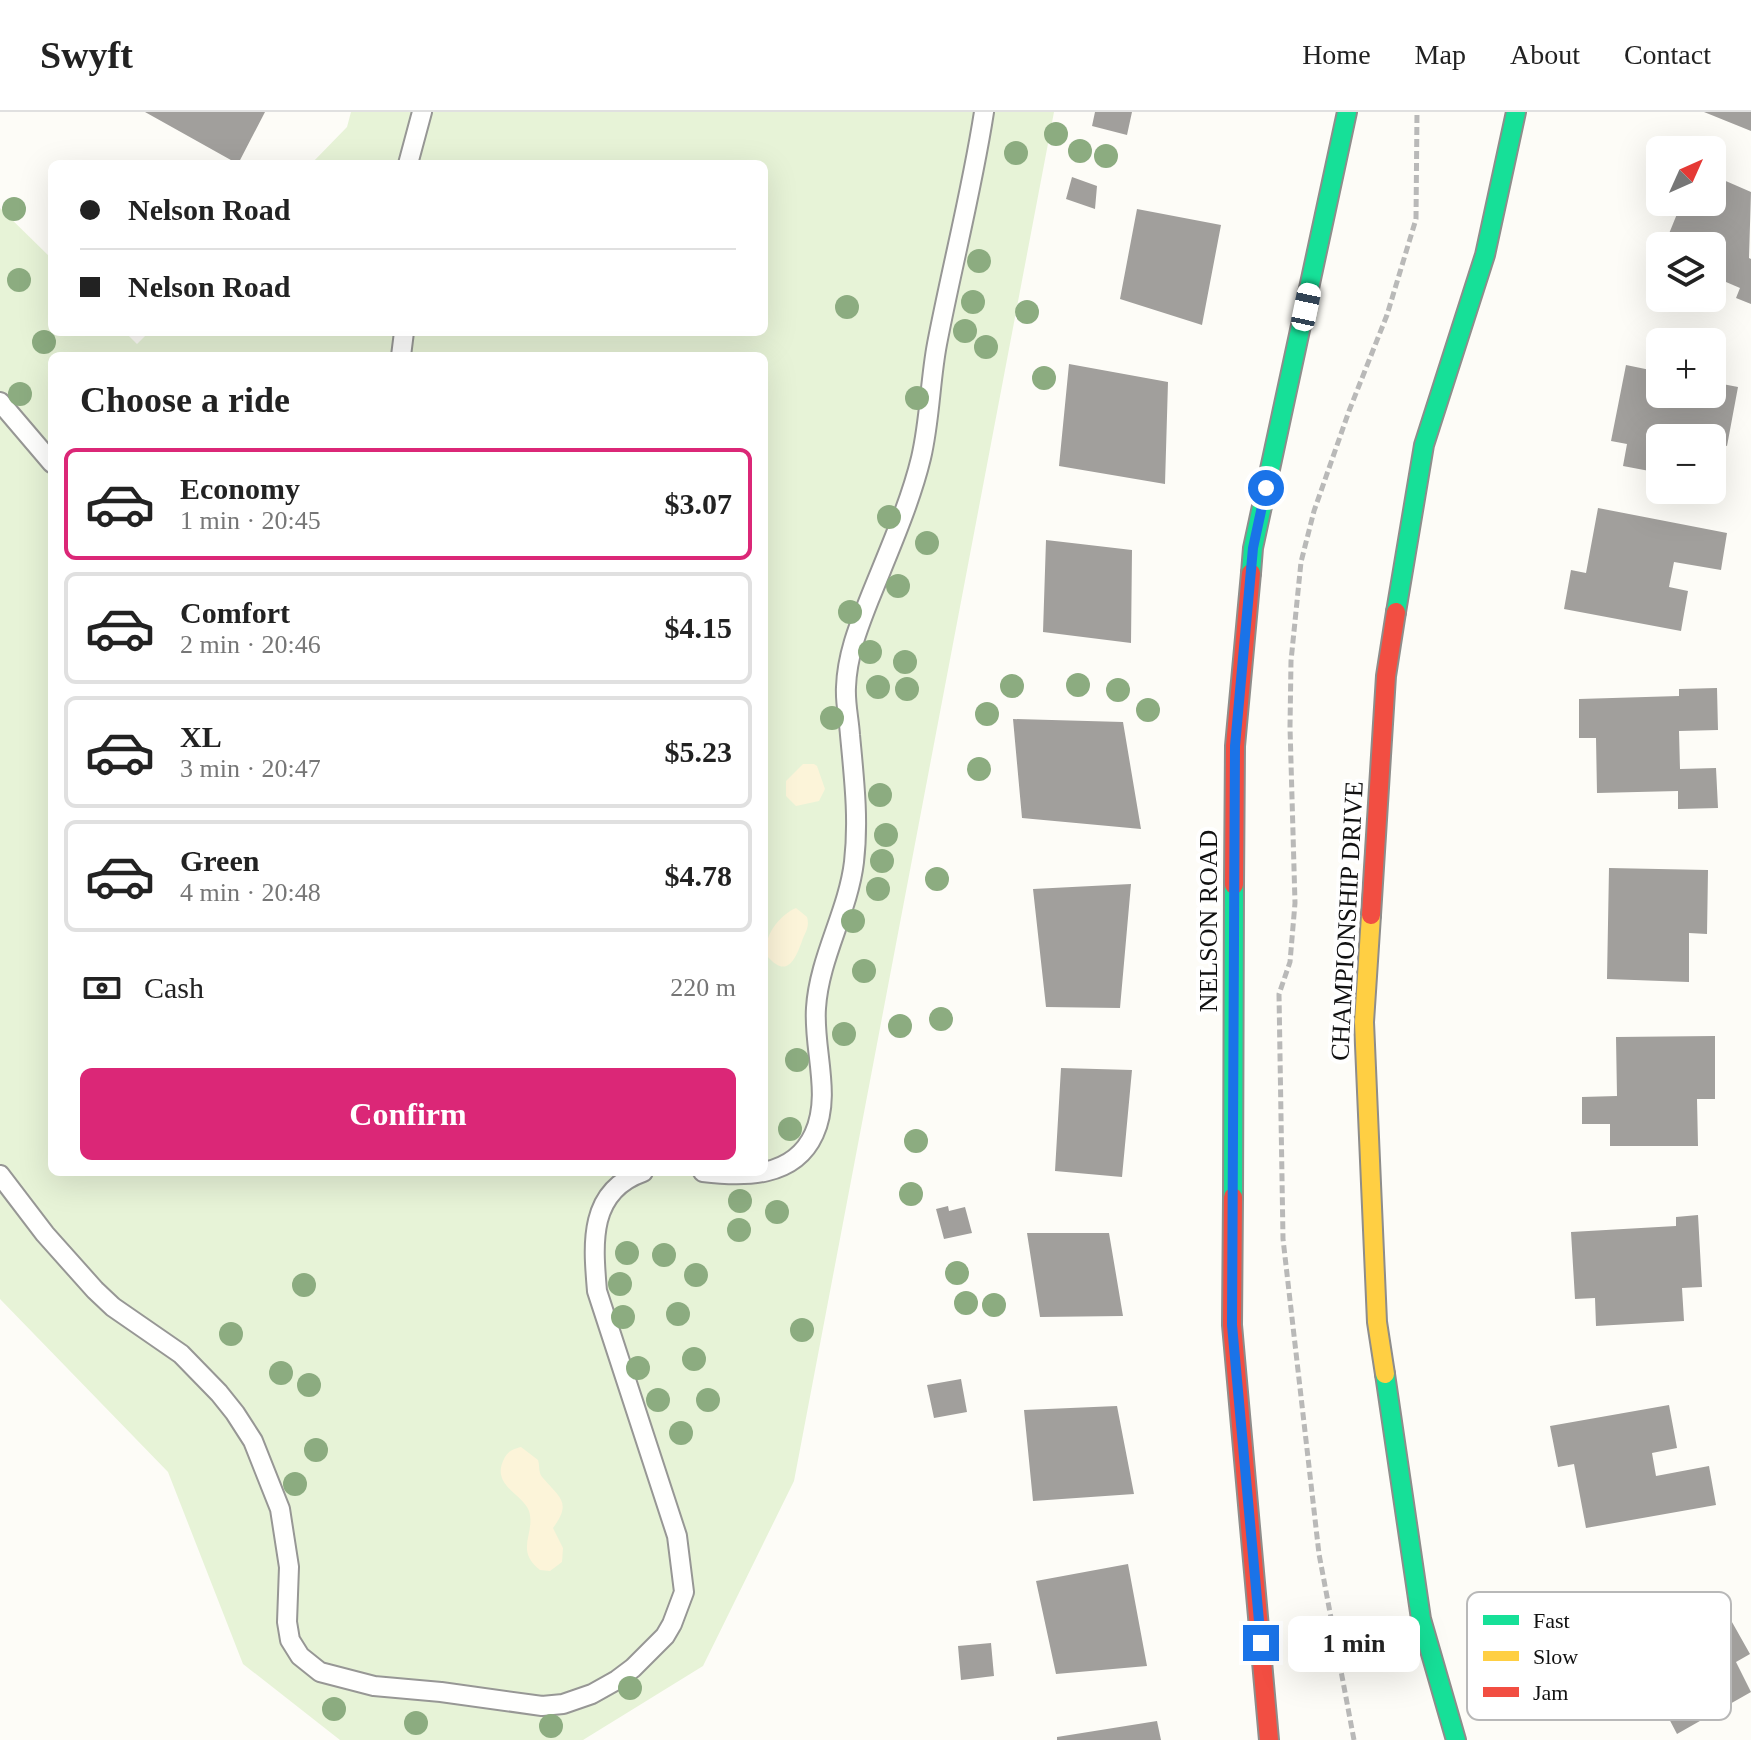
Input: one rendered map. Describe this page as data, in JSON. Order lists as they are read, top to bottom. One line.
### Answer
{"streets":{"street":["NELSON ROAD","CHAMPIONSHIP DRIVE"]},"legend":["Fast","Slow","Jam"],"north":"top right","page":{"header":"Swyft","nav":["Home","Map","About","Contact"],"map_buttons":["+","−"],"banner":["Nelson Road","Nelson Road"],"heading":"Choose a ride","list":[{"name":"Economy","note":"1 min · 20:45","value":"$3.07"},{"name":"Comfort","note":"2 min · 20:46","value":"$4.15"},{"name":"XL","note":"3 min · 20:47","value":"$5.23"},{"name":"Green","note":"4 min · 20:48","value":"$4.78"}],"pay":["Cash","220 m"],"buttons":"Confirm","bubble":"1 min"}}
